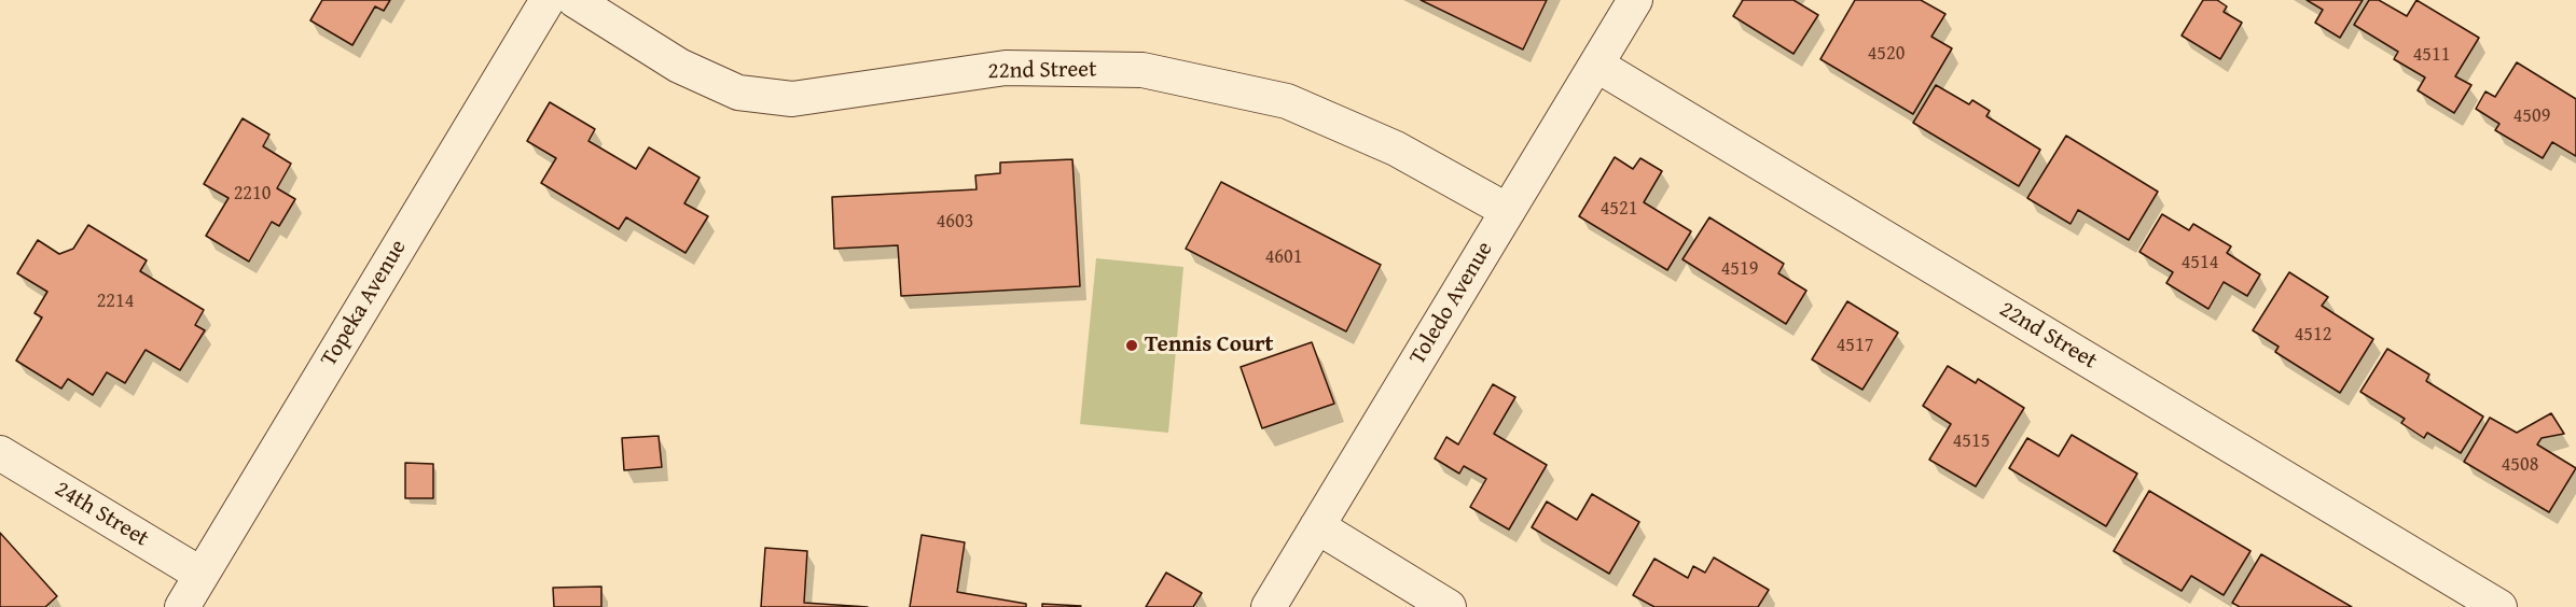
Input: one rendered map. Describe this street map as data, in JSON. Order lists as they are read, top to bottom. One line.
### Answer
{"streets":{"street":["22nd Street","Topeka Avenue","Toledo Avenue","24th Street"]},"crossings":[["22nd Street","Toledo Avenue"],["Topeka Avenue","24th Street"]],"places":["Tennis Court"],"house_numbers":["4520","4511","4509","2210","4521","4603","4601","4514","4519","2214","4512","4517","4515","4508"]}
